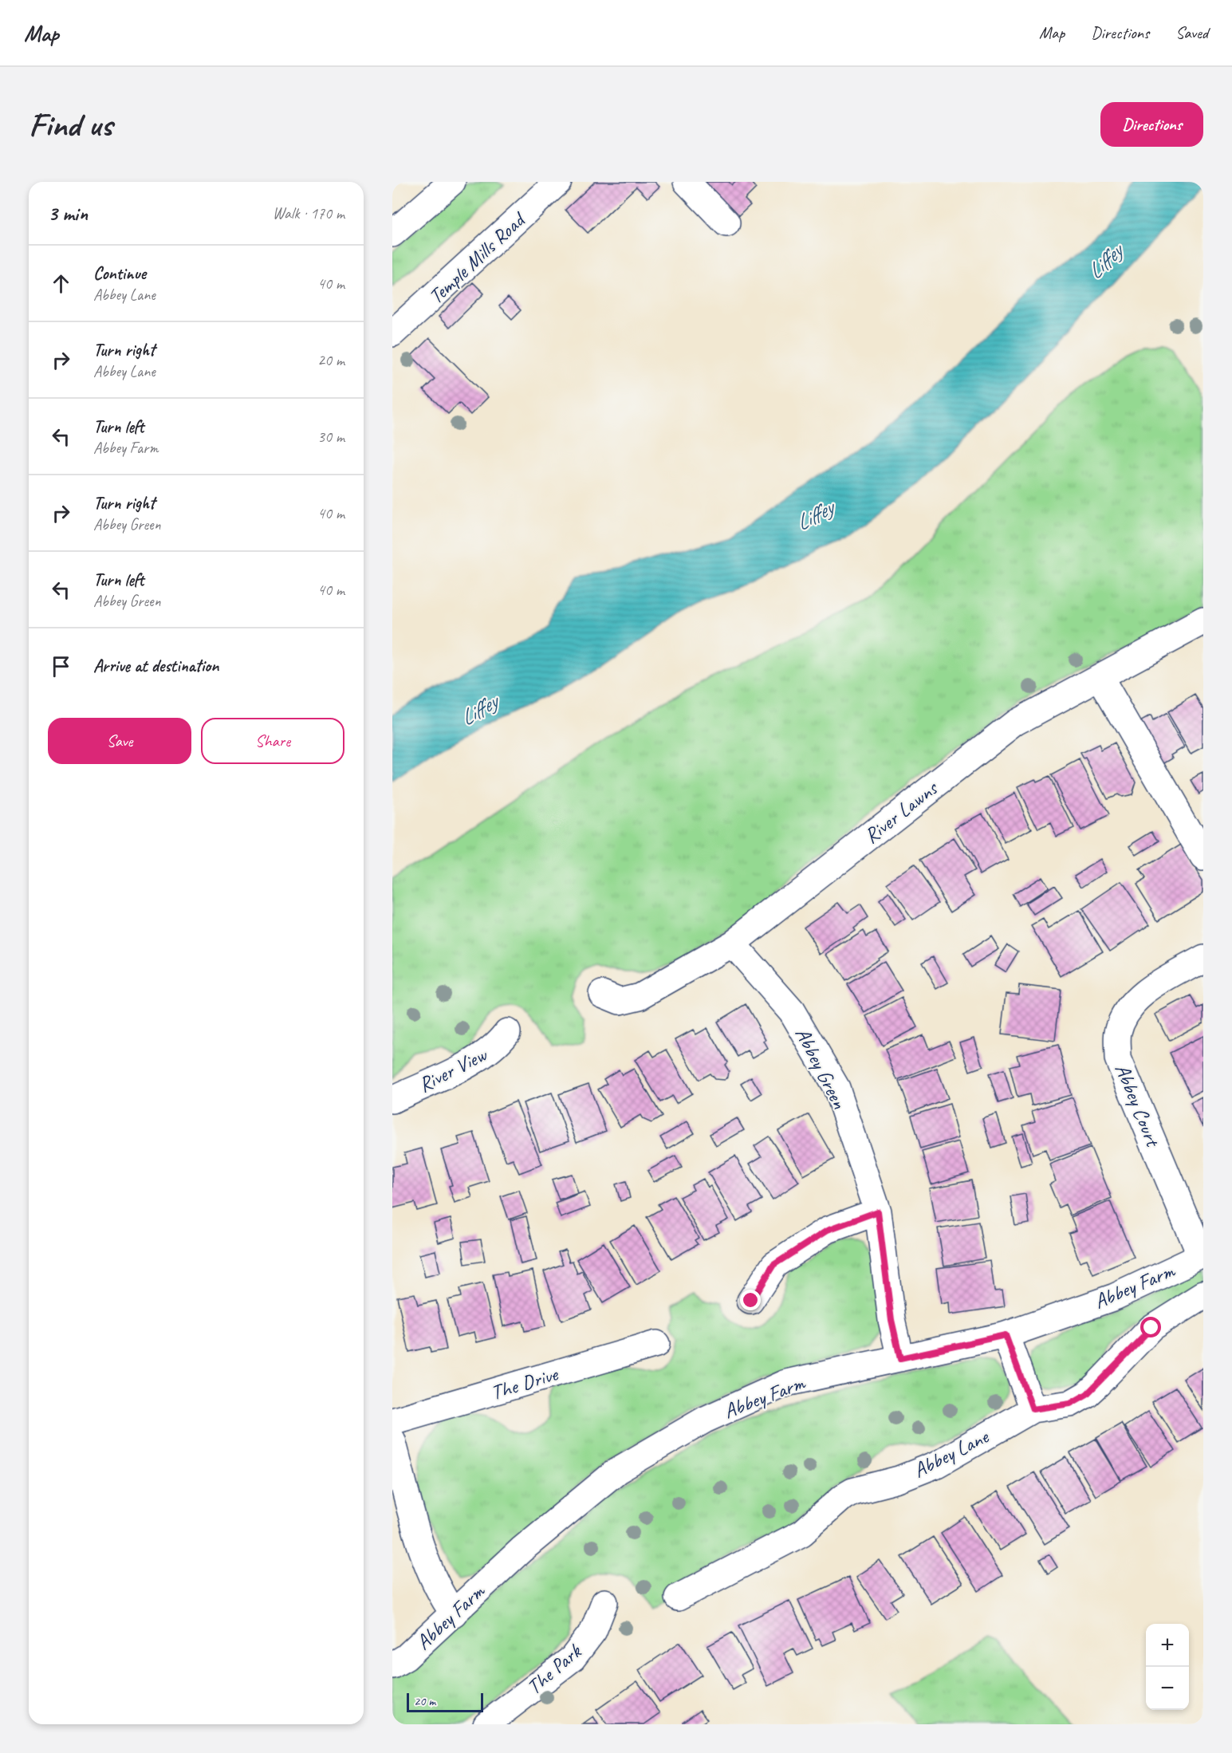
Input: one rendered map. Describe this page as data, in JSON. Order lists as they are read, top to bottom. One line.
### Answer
{"streets":{"street":["Temple Mills Road","River Lawns","Abbey Green","River View","Abbey Court","Abbey Farm","The Drive","Abbey Lane","The Park"]},"crossings":[["River Lawns","Abbey Green"],["Abbey Green","Abbey Farm"],["Abbey Court","Abbey Farm"]],"water":["Liffey"],"scale_bar":"20 m","page":{"header":"Map","nav":["Map","Directions","Saved"],"buttons":["Directions",["Save","Share"]],"title":"Find us","heading":["3 min","Walk · 170 m"],"list":[["Continue","Abbey Lane","40 m"],["Turn right","Abbey Lane","20 m"],["Turn left","Abbey Farm","30 m"],["Turn right","Abbey Green","40 m"],["Turn left","Abbey Green","40 m"],"Arrive at destination"],"map_buttons":["+","−"],"scale":"20 m"}}
